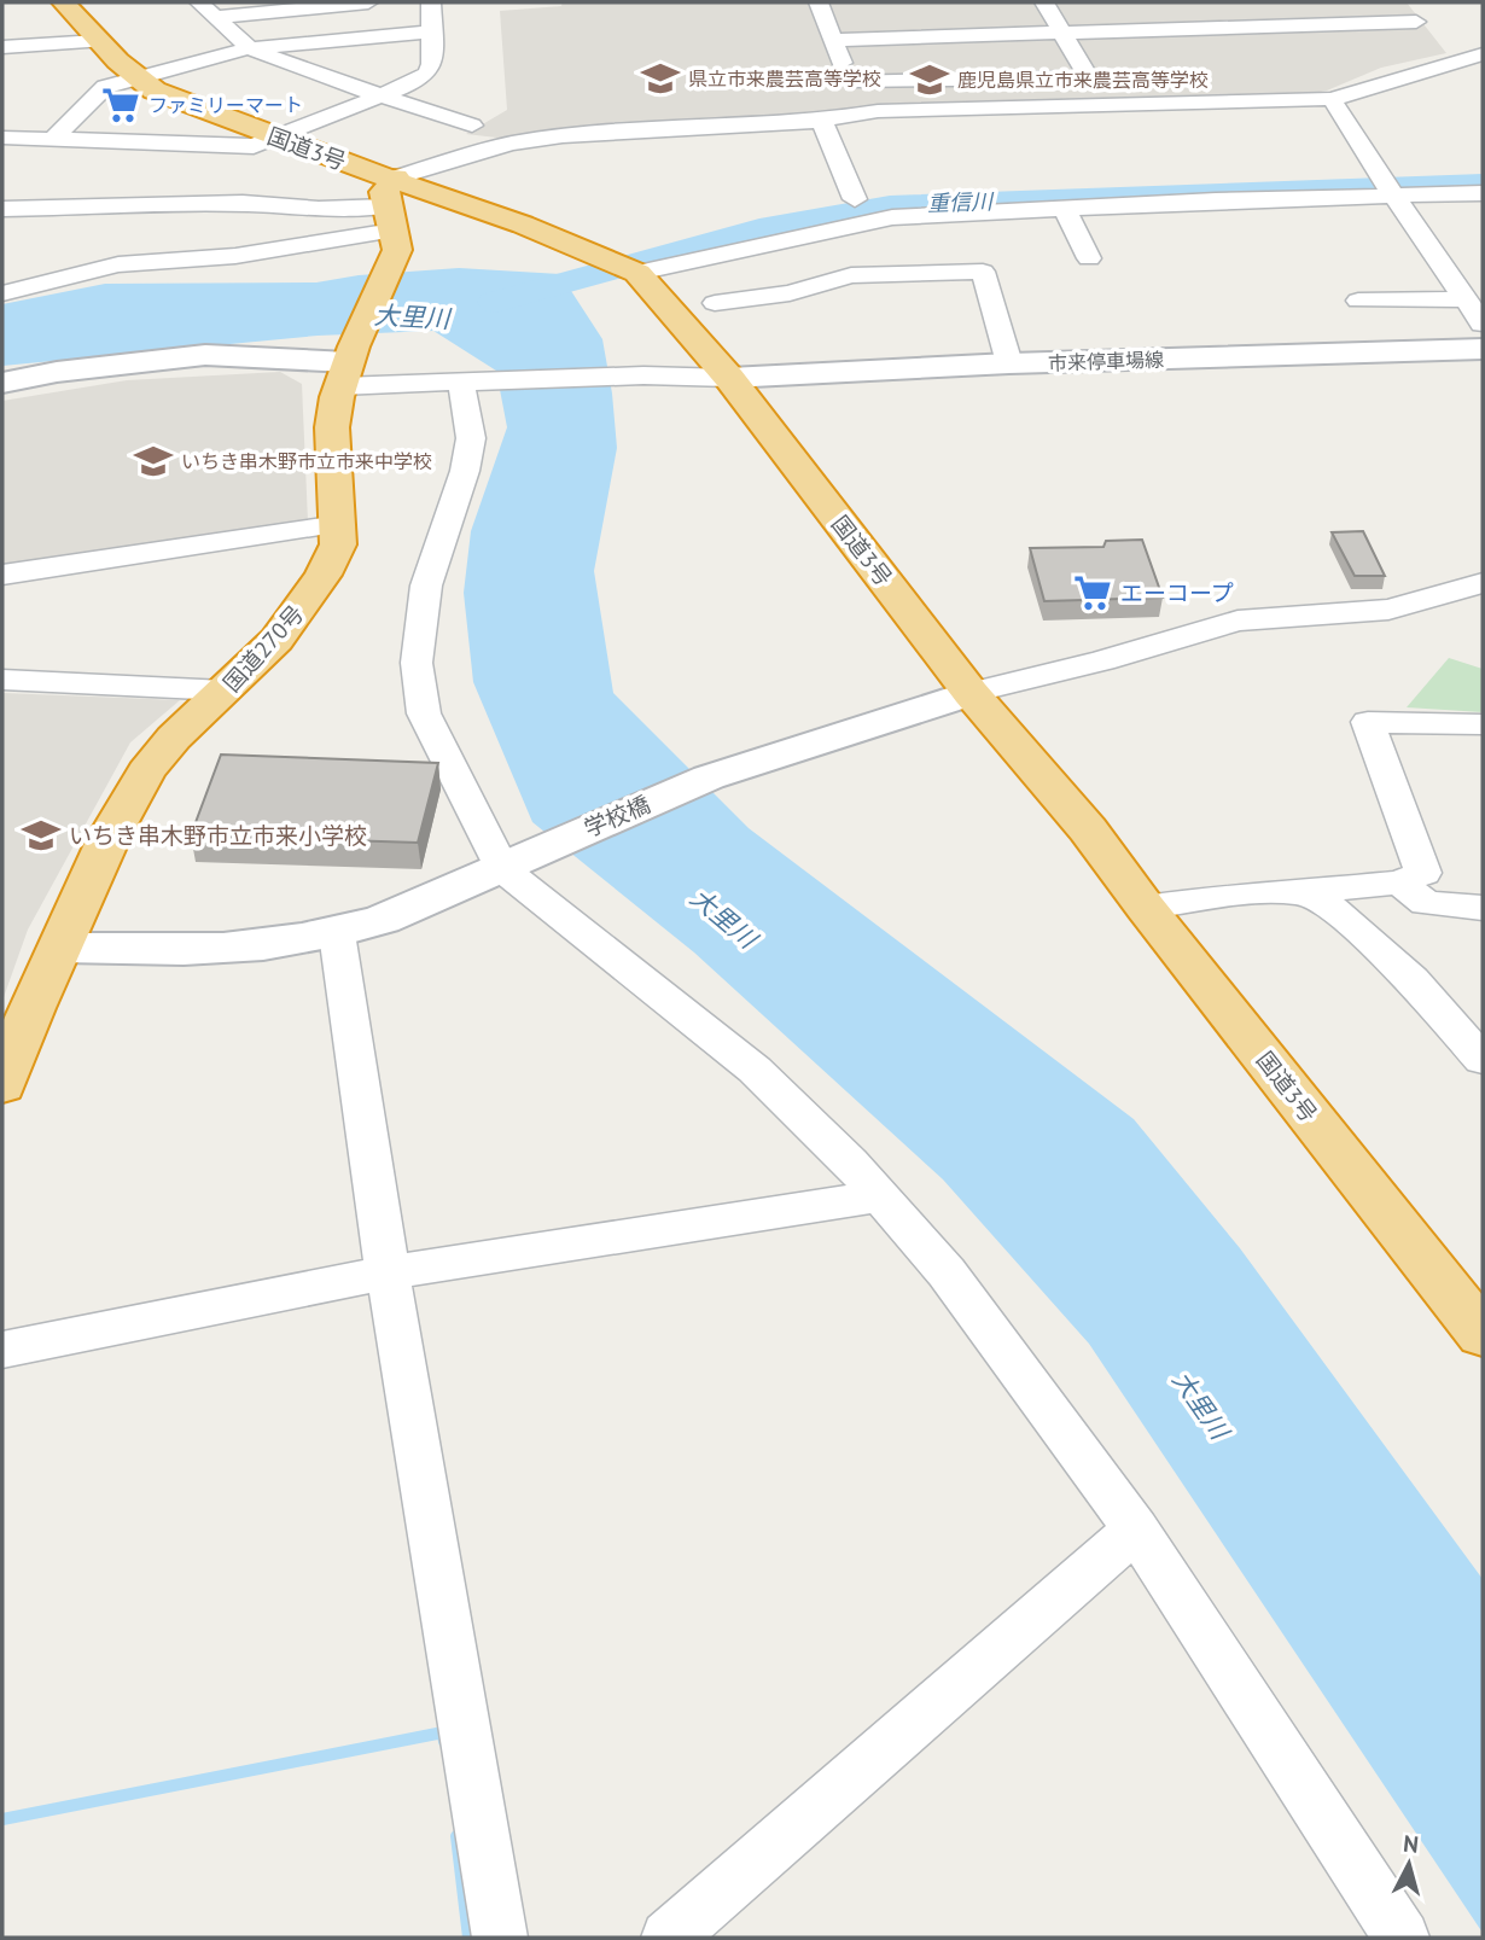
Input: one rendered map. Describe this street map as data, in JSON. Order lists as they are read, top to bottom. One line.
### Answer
{"streets":{"highway":["国道3号","国道270号"],"street":["市来停車場線","学校橋"]},"crossings":[["国道3号","市来停車場線"],["国道3号","国道270号"],["国道3号","学校橋"],["国道270号","学校橋"]],"water":["重信川","大里川"],"places":{"school or university":["県立市来農芸高等学校","鹿児島県立市来農芸高等学校","いちき串木野市立市来中学校","いちき串木野市立市来小学校"],"supermarket":["ファミリーマート","エーコープ"]},"north":"top"}
